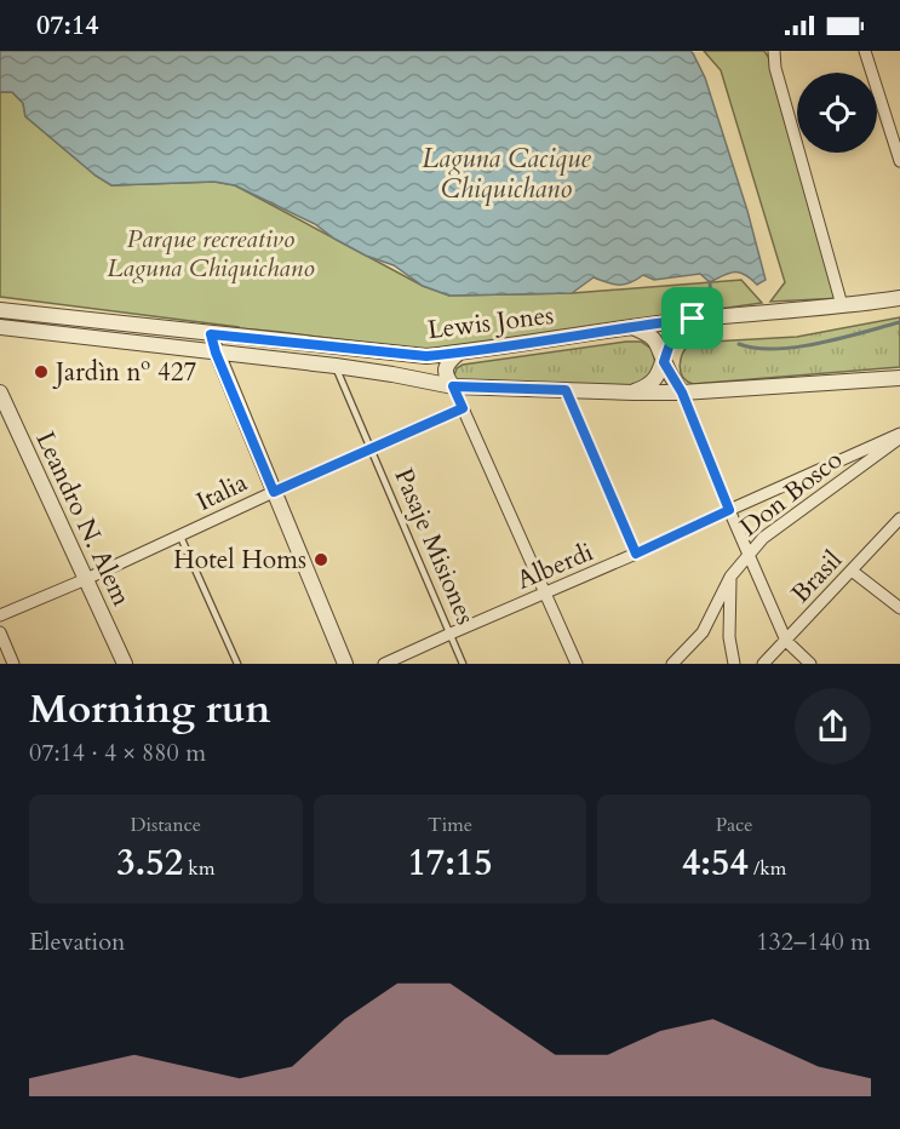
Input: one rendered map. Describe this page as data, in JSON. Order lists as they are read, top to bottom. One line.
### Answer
{"streets":{"street":["Lewis Jones","Italia","Don Bosco","Leandro N. Alem","Alberdi","Brasil"],"lane":["Pasaje Misiones"]},"crossings":[["Lewis Jones","Pasaje Misiones"],["Italia","Leandro N. Alem"],["Italia","Pasaje Misiones"],["Don Bosco","Alberdi"],["Pasaje Misiones","Alberdi"]],"water":["Laguna Cacique Chiquichano"],"parks":["Parque recreativo Laguna Chiquichano"],"places":["Jardìn nº 427","Hotel Homs"],"page":{"status":"07:14","heading":["Morning run","07:14 · 4 × 880 m"],"stats":[["Distance","3.52 km"],["Time","17:15"],["Pace","4:54 /km"]],"chart":["Elevation","132–140 m"]}}
